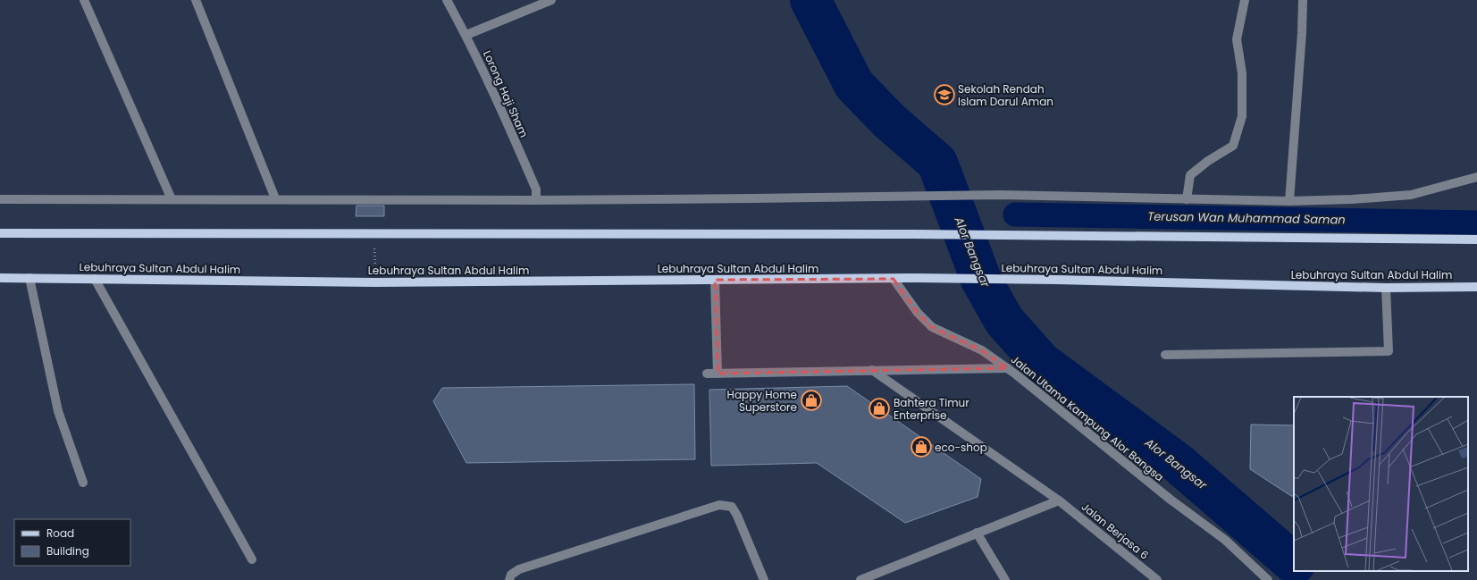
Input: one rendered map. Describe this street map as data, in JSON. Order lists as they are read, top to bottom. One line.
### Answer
{"streets":{"main road":["Lebuhraya Sultan Abdul Halim"],"street":["Lorong Haji Sham","Jalan Utama Kampung Alor Bangsa","Jalan Berjasa 6"]},"crossings":[["Lebuhraya Sultan Abdul Halim","Jalan Utama Kampung Alor Bangsa"]],"water":["Terusan Wan Muhammad Saman","Alor Bangsar"],"places":{"school or university":["Sekolah Rendah Islam Darul Aman"],"shop":["Happy Home Superstore","Bahtera Timur Enterprise","eco-shop"]},"legend":["Road","Building"]}
